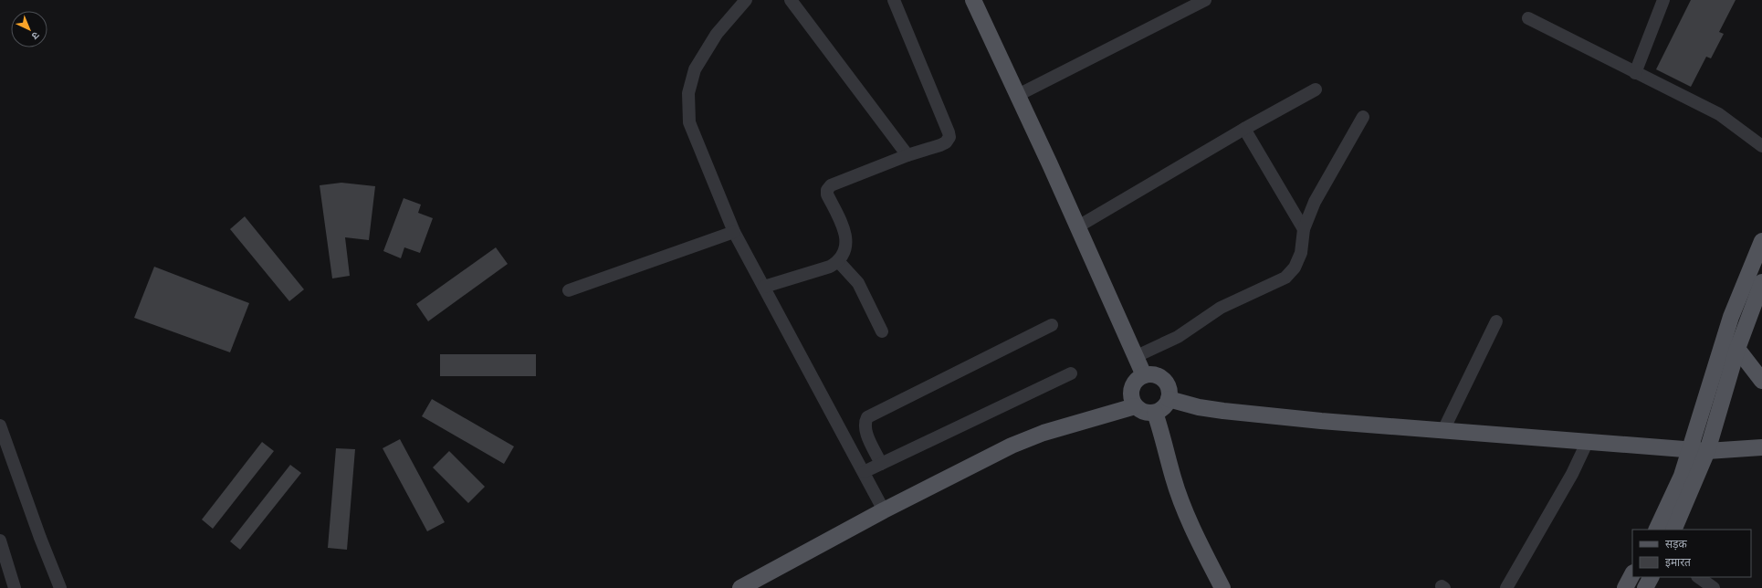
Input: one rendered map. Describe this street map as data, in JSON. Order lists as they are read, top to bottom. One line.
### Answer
{"legend":["सड़क","इमारत"],"north":"bottom right"}
